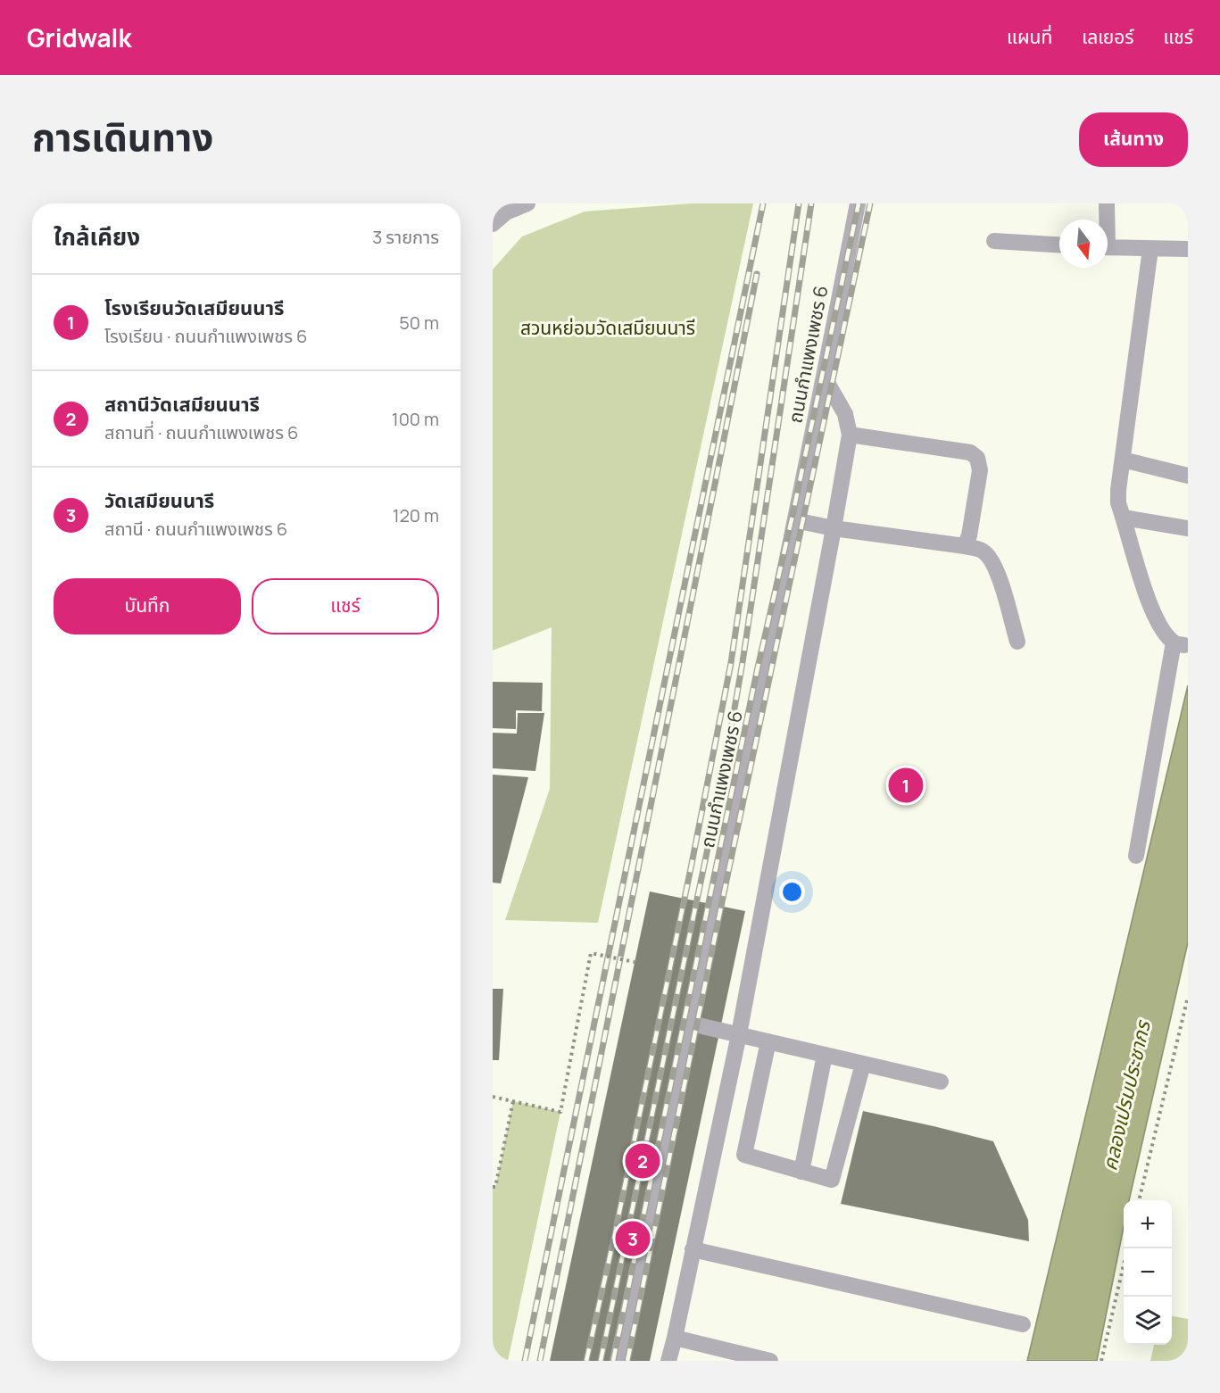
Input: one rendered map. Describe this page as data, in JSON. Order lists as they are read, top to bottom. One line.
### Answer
{"streets":{"street":["ถนนกำแพงเพชร 6"]},"water":["คลองเปรมประชากร"],"parks":["สวนหย่อมวัดเสมียนนารี"],"north":"bottom","page":{"header":"Gridwalk","nav":["แผนที่","เลเยอร์","แชร์"],"title":"การเดินทาง","buttons":["เส้นทาง",["บันทึก","แชร์"]],"heading":["ใกล้เคียง","3 รายการ"],"list":[{"mark":"1","name":"โรงเรียนวัดเสมียนนารี","note":"โรงเรียน · ถนนกำแพงเพชร 6","value":"50 m"},{"mark":"2","name":"สถานีวัดเสมียนนารี","note":"สถานที่ · ถนนกำแพงเพชร 6","value":"100 m"},{"mark":"3","name":"วัดเสมียนนารี","note":"สถานี · ถนนกำแพงเพชร 6","value":"120 m"}],"pins":["1","2","3"],"map_buttons":["+","−"]}}
